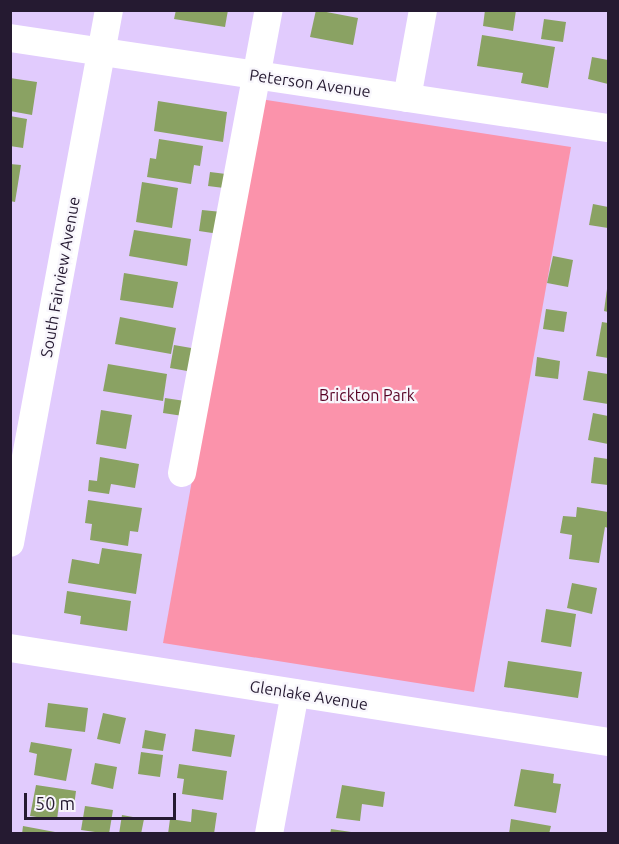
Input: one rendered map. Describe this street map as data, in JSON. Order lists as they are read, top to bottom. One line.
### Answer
{"streets":{"street":["Peterson Avenue","South Fairview Avenue","Glenlake Avenue"]},"crossings":[["Peterson Avenue","South Fairview Avenue"]],"parks":["Brickton Park"],"scale_bar":"50 m"}
